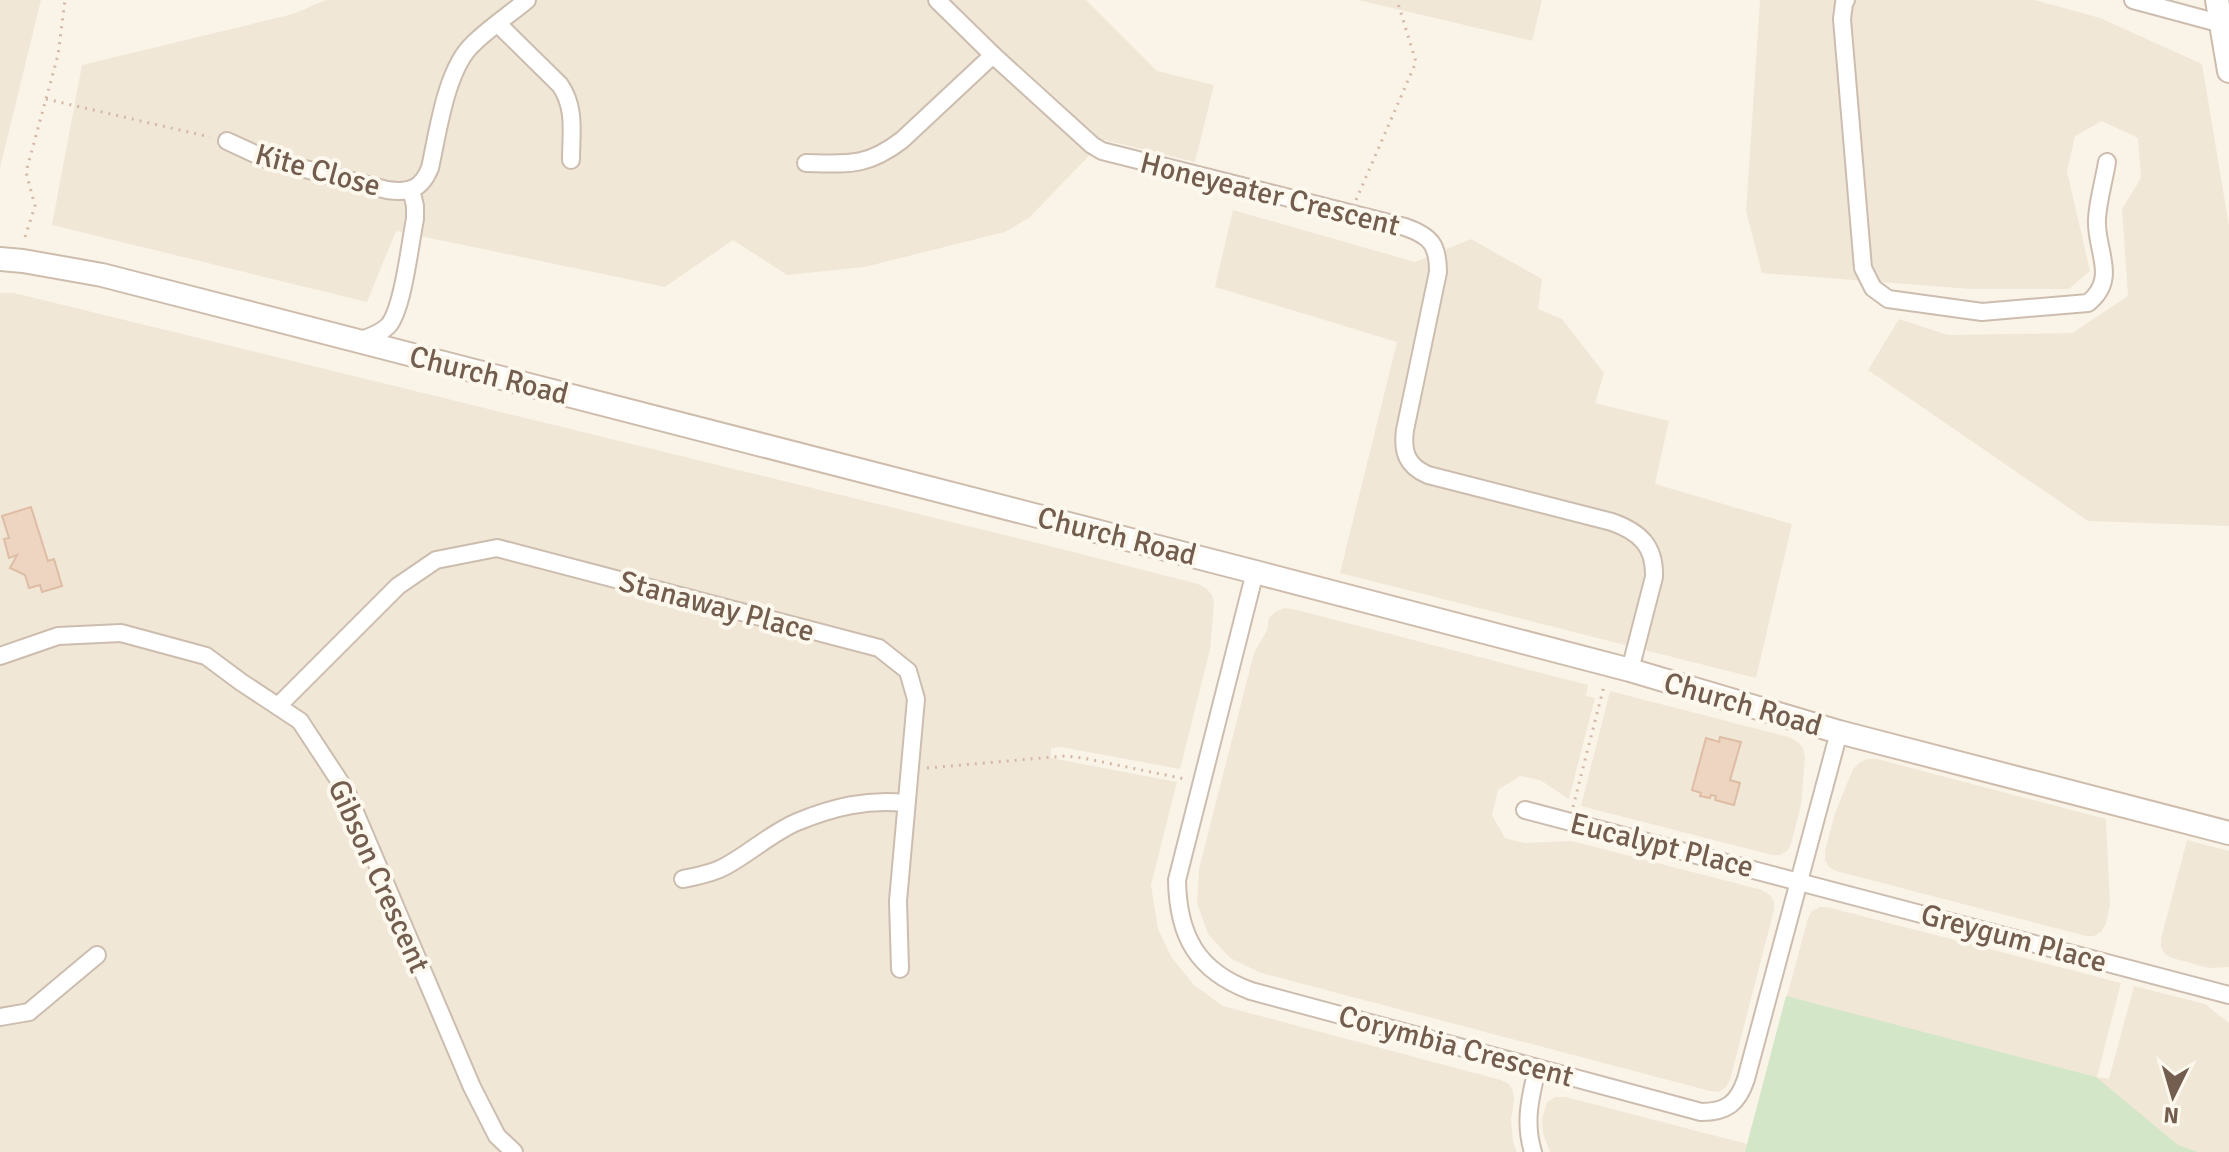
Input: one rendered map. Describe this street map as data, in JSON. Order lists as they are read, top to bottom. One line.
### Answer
{"streets":{"main road":["Church Road"],"street":["Kite Close","Honeyeater Crescent","Stanaway Place","Eucalypt Place","Gibson Crescent","Greygum Place","Corymbia Crescent"]},"crossings":[["Honeyeater Crescent","Church Road"],["Church Road","Corymbia Crescent"],["Stanaway Place","Gibson Crescent"],["Eucalypt Place","Greygum Place"],["Eucalypt Place","Corymbia Crescent"],["Greygum Place","Corymbia Crescent"]],"north":"bottom"}
